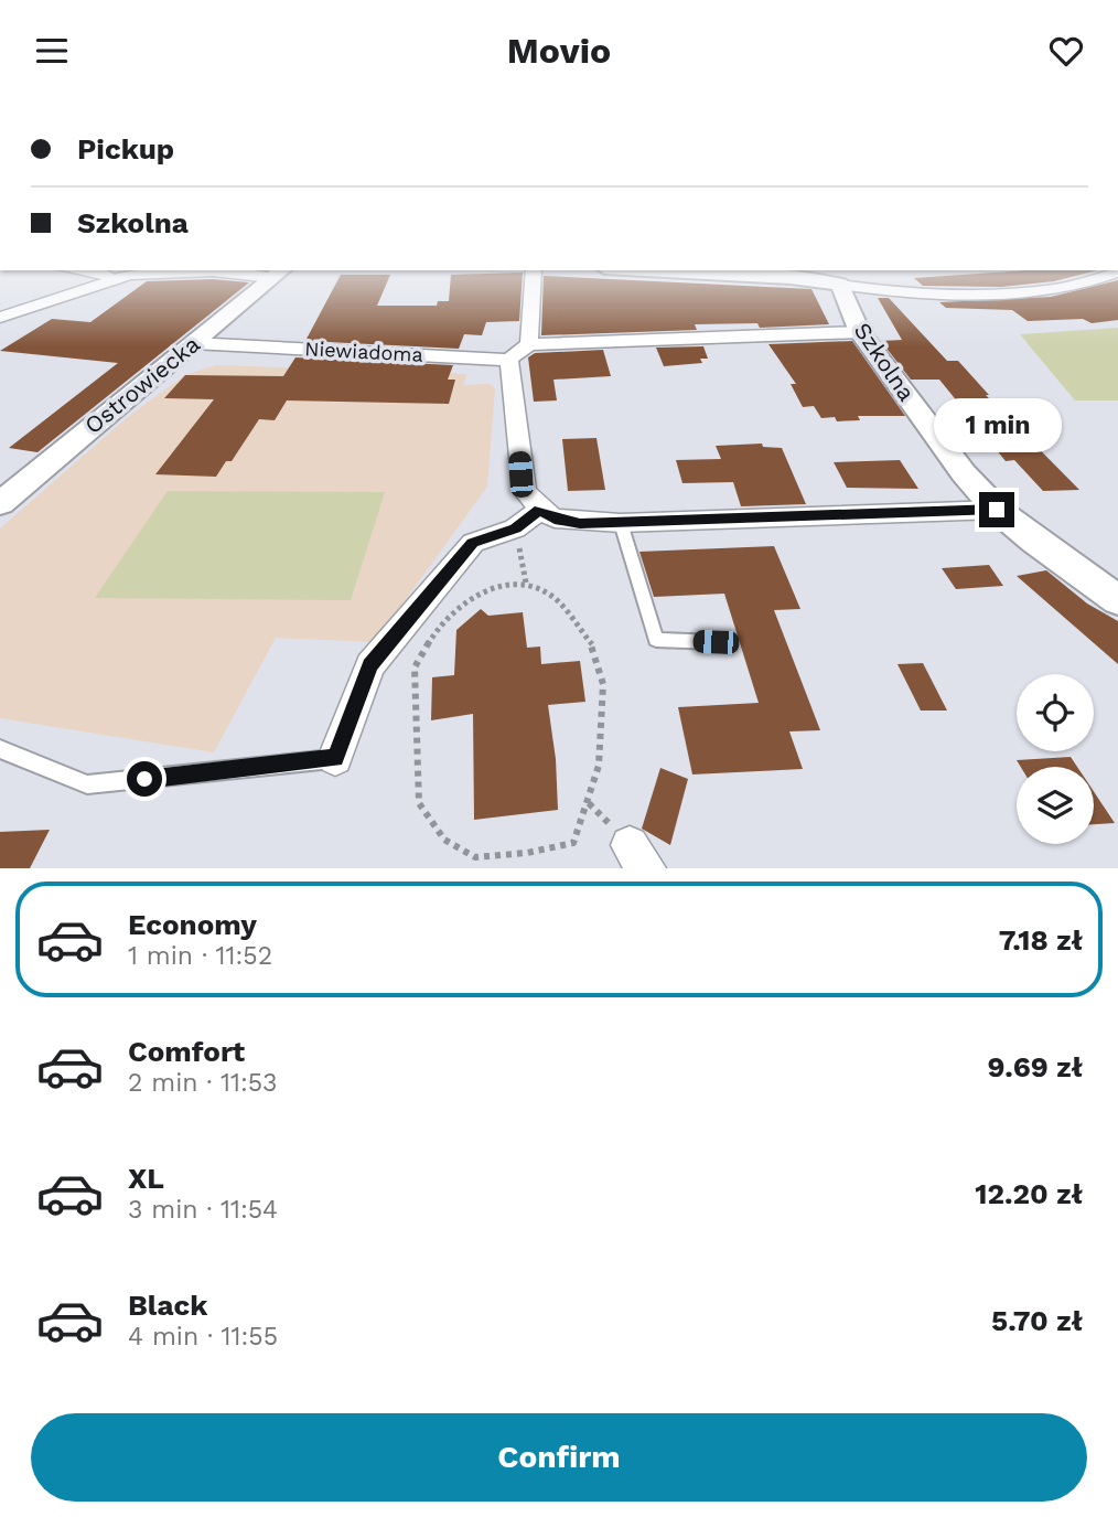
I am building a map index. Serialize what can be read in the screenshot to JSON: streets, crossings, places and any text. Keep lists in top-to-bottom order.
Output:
{
  "streets": {
    "street": ["Niewiadoma", "Szkolna", "Ostrowiecka"]
  },
  "crossings": [
    ["Niewiadoma", "Ostrowiecka"]
  ],
  "page": {
    "header": "Movio",
    "banner": ["Pickup", "Szkolna"],
    "bubble": "1 min",
    "list": [
      {
        "name": "Economy",
        "note": "1 min · 11:52",
        "value": "7.18 zł"
      },
      {
        "name": "Comfort",
        "note": "2 min · 11:53",
        "value": "9.69 zł"
      },
      {
        "name": "XL",
        "note": "3 min · 11:54",
        "value": "12.20 zł"
      },
      {
        "name": "Black",
        "note": "4 min · 11:55",
        "value": "5.70 zł"
      }
    ],
    "buttons": "Confirm"
  }
}
